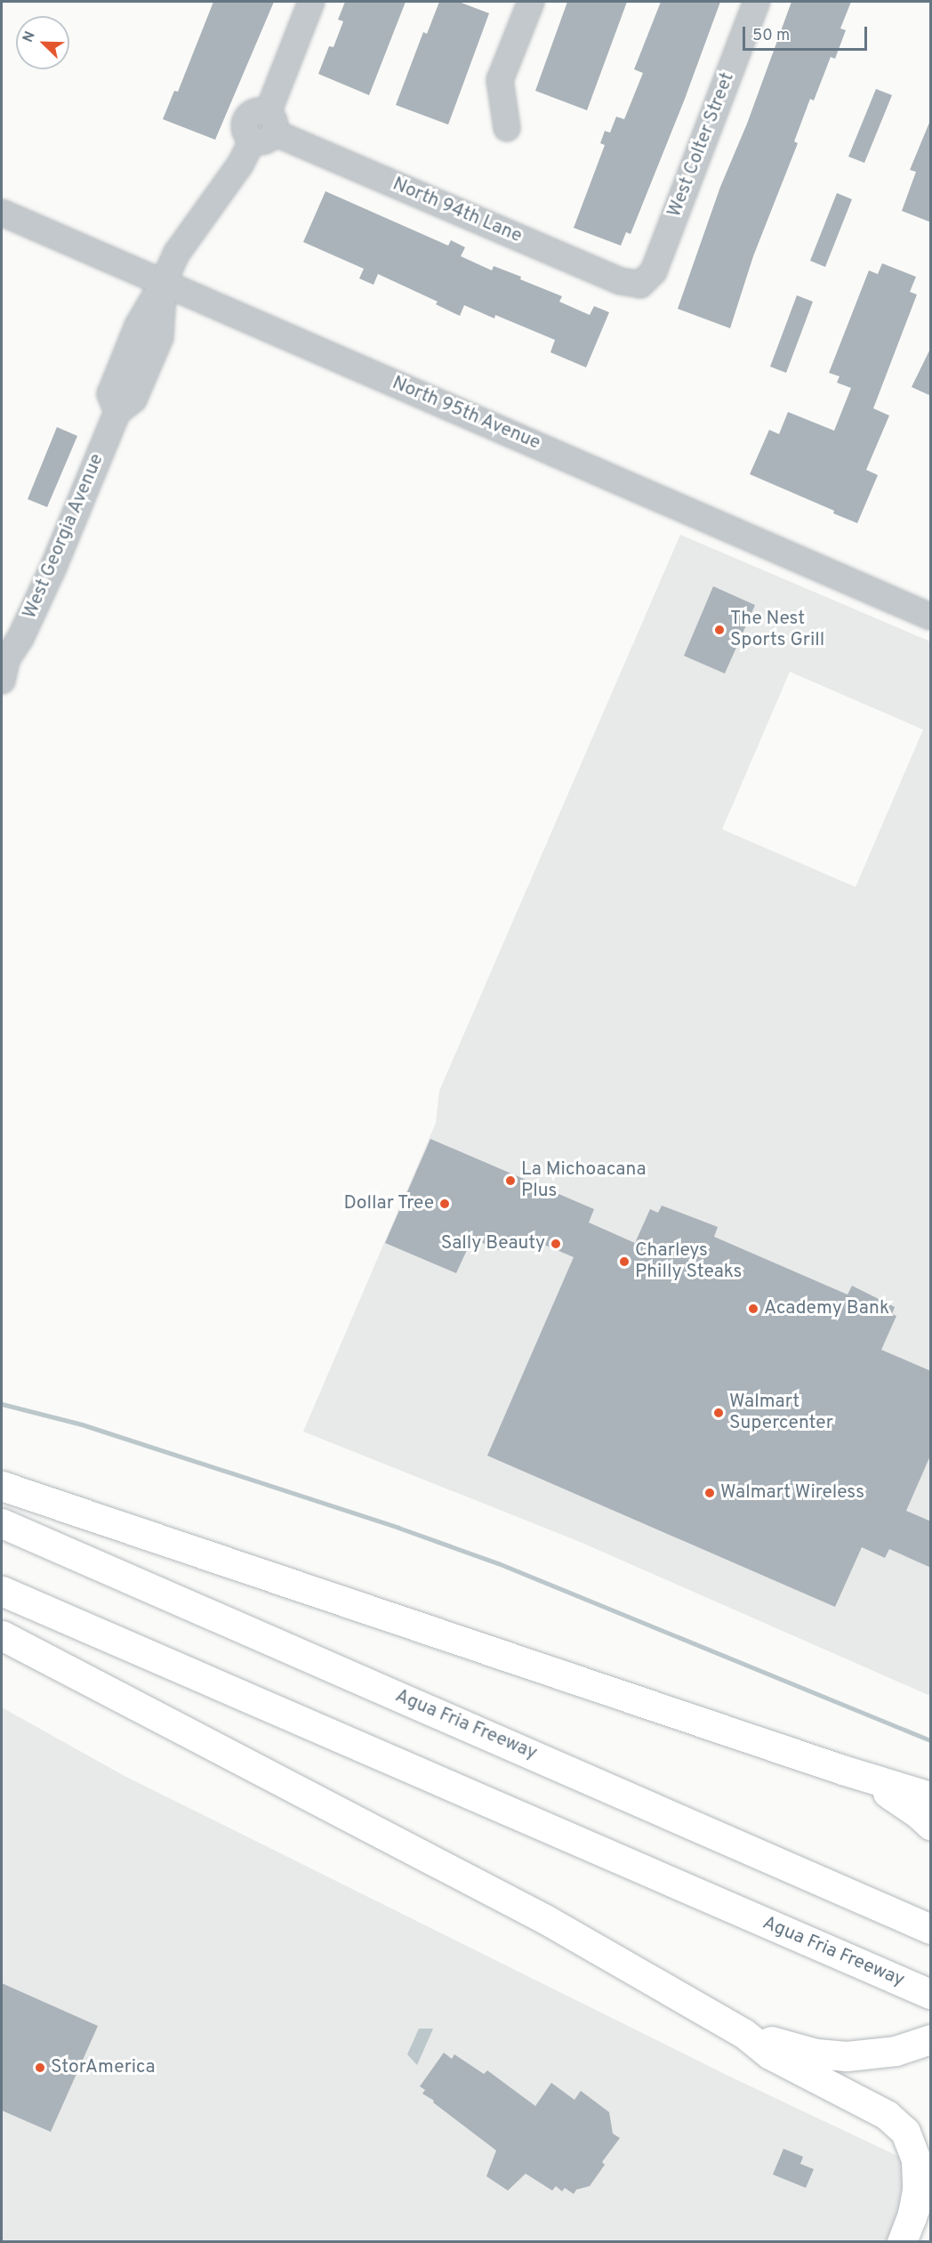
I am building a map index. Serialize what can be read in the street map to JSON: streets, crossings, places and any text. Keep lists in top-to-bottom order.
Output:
{
  "streets": {
    "main road": ["Agua Fria Freeway"],
    "street": [
      "West Colter Street",
      "North 94th Lane",
      "North 95th Avenue",
      "West Georgia Avenue"
    ]
  },
  "crossings": [
    ["West Colter Street", "North 94th Lane"],
    ["North 94th Lane", "West Georgia Avenue"],
    ["North 95th Avenue", "West Georgia Avenue"]
  ],
  "places": [
    "The Nest Sports Grill",
    "La Michoacana Plus",
    "Dollar Tree",
    "Sally Beauty",
    "Charleys Philly Steaks",
    "Academy Bank",
    "Walmart Supercenter",
    "Walmart Wireless",
    "StorAmerica"
  ],
  "scale_bar": "50 m",
  "north": "top left"
}
